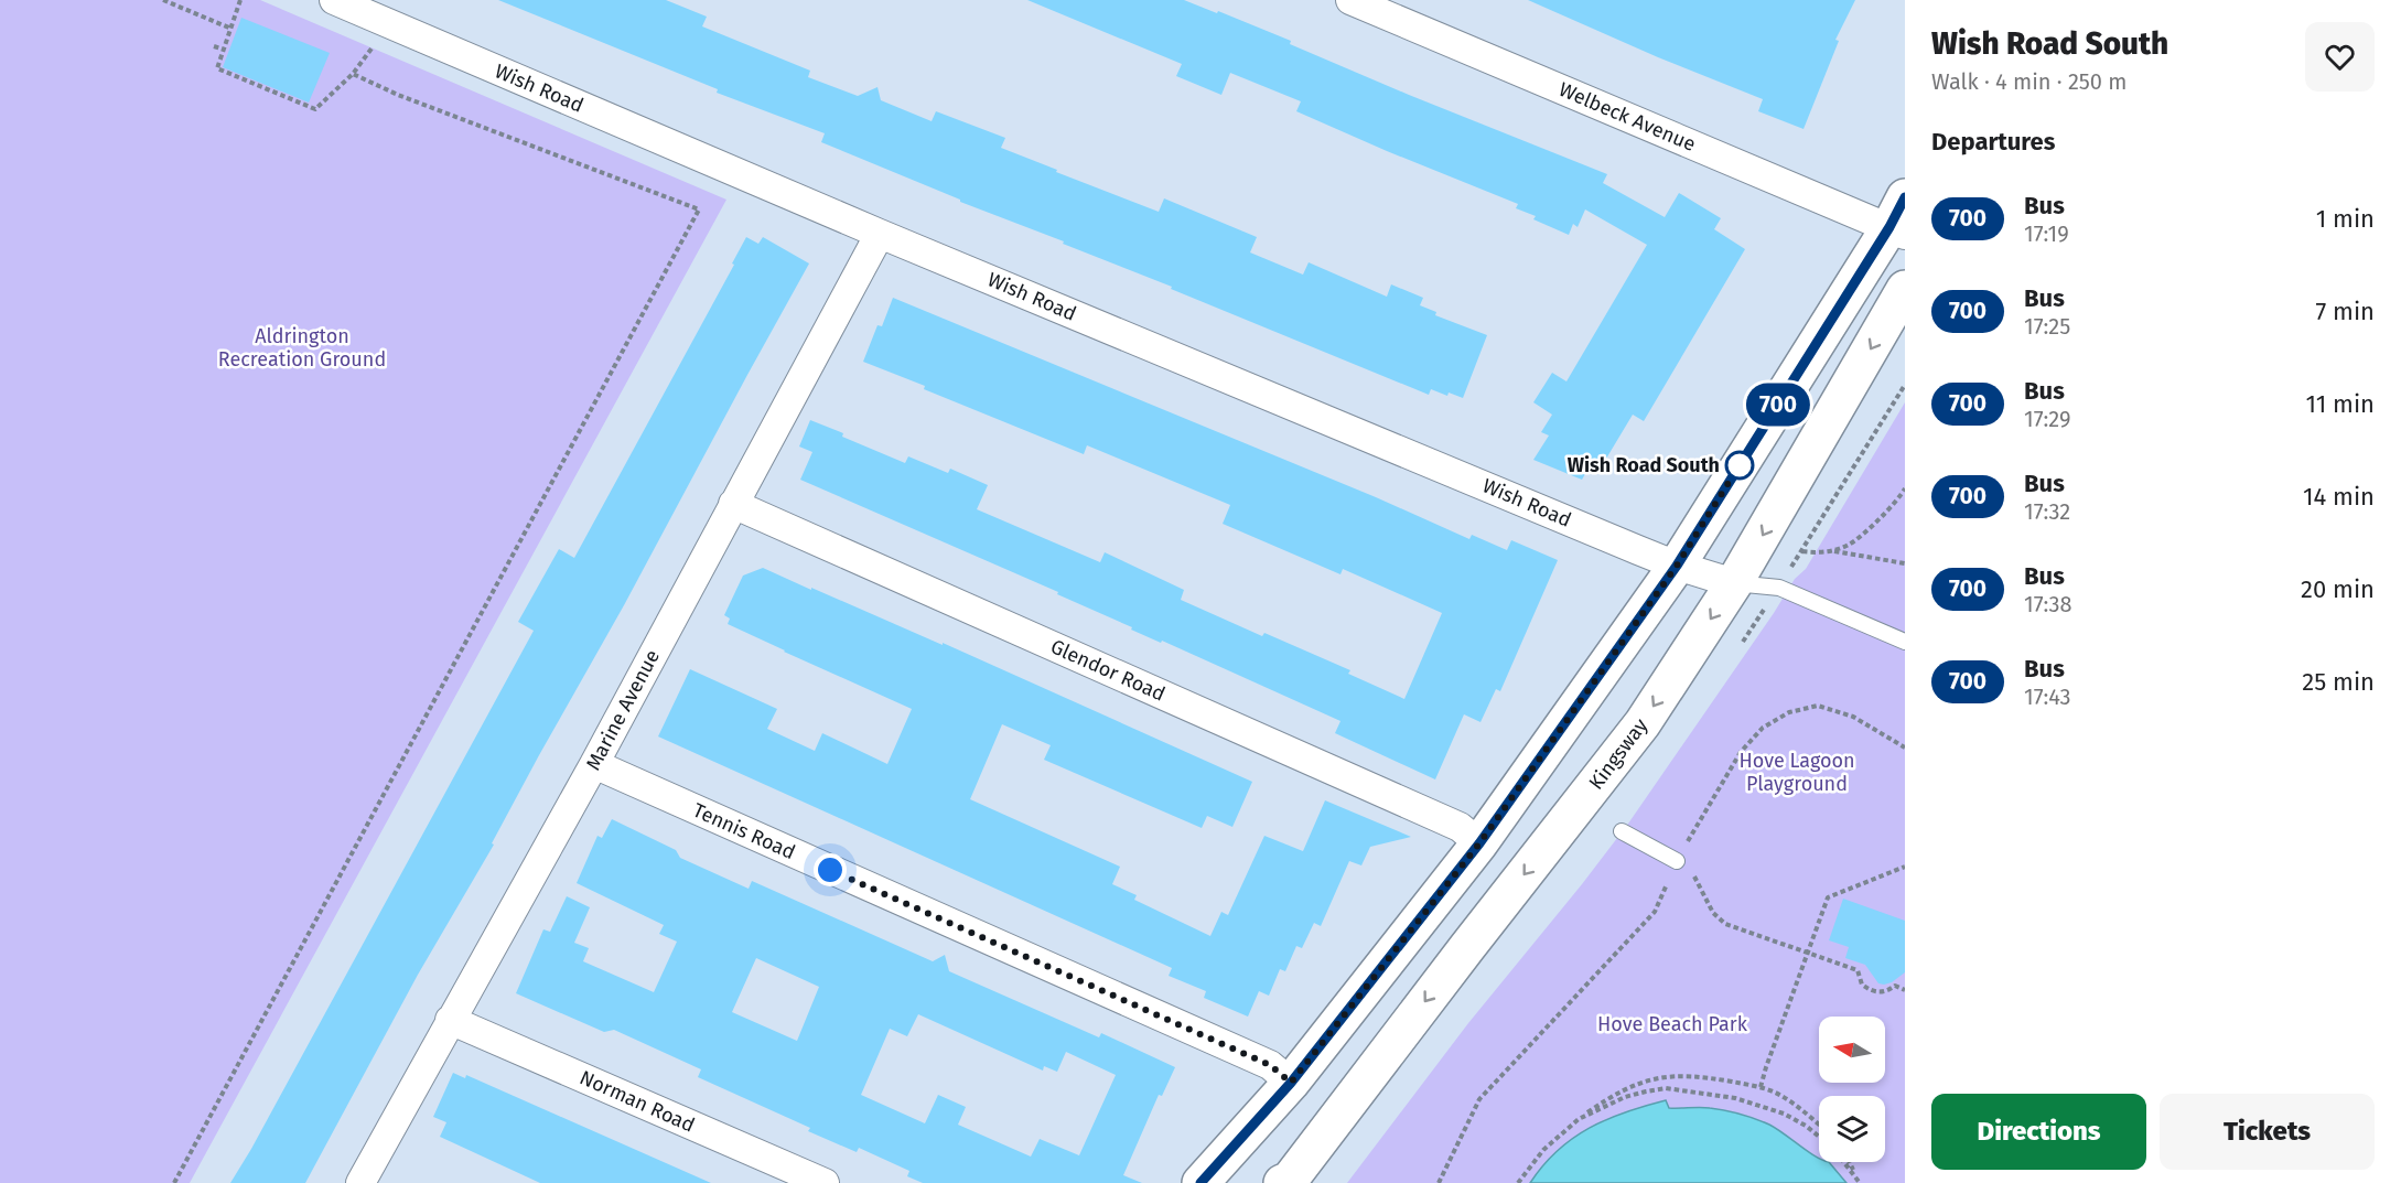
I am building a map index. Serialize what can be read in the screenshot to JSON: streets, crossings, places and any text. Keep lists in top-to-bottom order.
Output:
{
  "streets": {
    "main road": ["Kingsway"],
    "street": [
      "Wish Road",
      "Welbeck Avenue",
      "Glendor Road",
      "Marine Avenue",
      "Tennis Road",
      "Norman Road"
    ]
  },
  "crossings": [
    ["Wish Road", "Marine Avenue"],
    ["Wish Road", "Kingsway"],
    ["Glendor Road", "Marine Avenue"],
    ["Marine Avenue", "Tennis Road"],
    ["Marine Avenue", "Norman Road"]
  ],
  "parks": ["Aldrington Recreation Ground", "Hove Lagoon Playground", "Hove Beach Park"],
  "places": ["Wish Road South"],
  "lines": ["bus line 700"],
  "north": "left",
  "page": {
    "on_map": "700",
    "heading": [
      ["Wish Road South", "Walk · 4 min · 250 m"],
      "Departures"
    ],
    "list": [
      {
        "mark": "700",
        "name": "Bus",
        "note": "17:19",
        "value": "1 min"
      },
      {
        "mark": "700",
        "name": "Bus",
        "note": "17:25",
        "value": "7 min"
      },
      {
        "mark": "700",
        "name": "Bus",
        "note": "17:29",
        "value": "11 min"
      },
      {
        "mark": "700",
        "name": "Bus",
        "note": "17:32",
        "value": "14 min"
      },
      {
        "mark": "700",
        "name": "Bus",
        "note": "17:38",
        "value": "20 min"
      },
      {
        "mark": "700",
        "name": "Bus",
        "note": "17:43",
        "value": "25 min"
      }
    ],
    "buttons": ["Directions", "Tickets"]
  }
}
